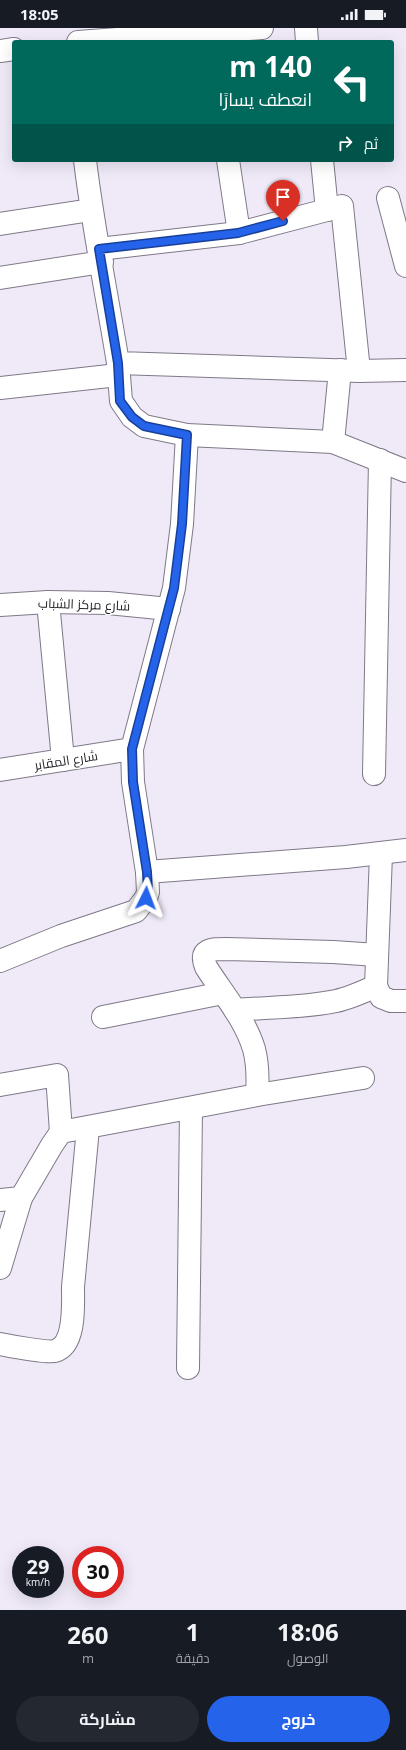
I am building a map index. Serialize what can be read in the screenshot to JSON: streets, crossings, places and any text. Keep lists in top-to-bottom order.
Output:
{
  "streets": {
    "street": ["شارع مركز الشباب", "شارع المقابر"]
  },
  "page": {
    "status": "18:05",
    "turn": ["140 m", "انعطف يسارًا"],
    "then": "ثم",
    "speed": "29 km/h",
    "limit": "30",
    "eta": [
      "18:06",
      "الوصول",
      "1",
      "دقيقة",
      "260",
      "m"
    ],
    "buttons": ["خروج", "مشاركة"]
  }
}
